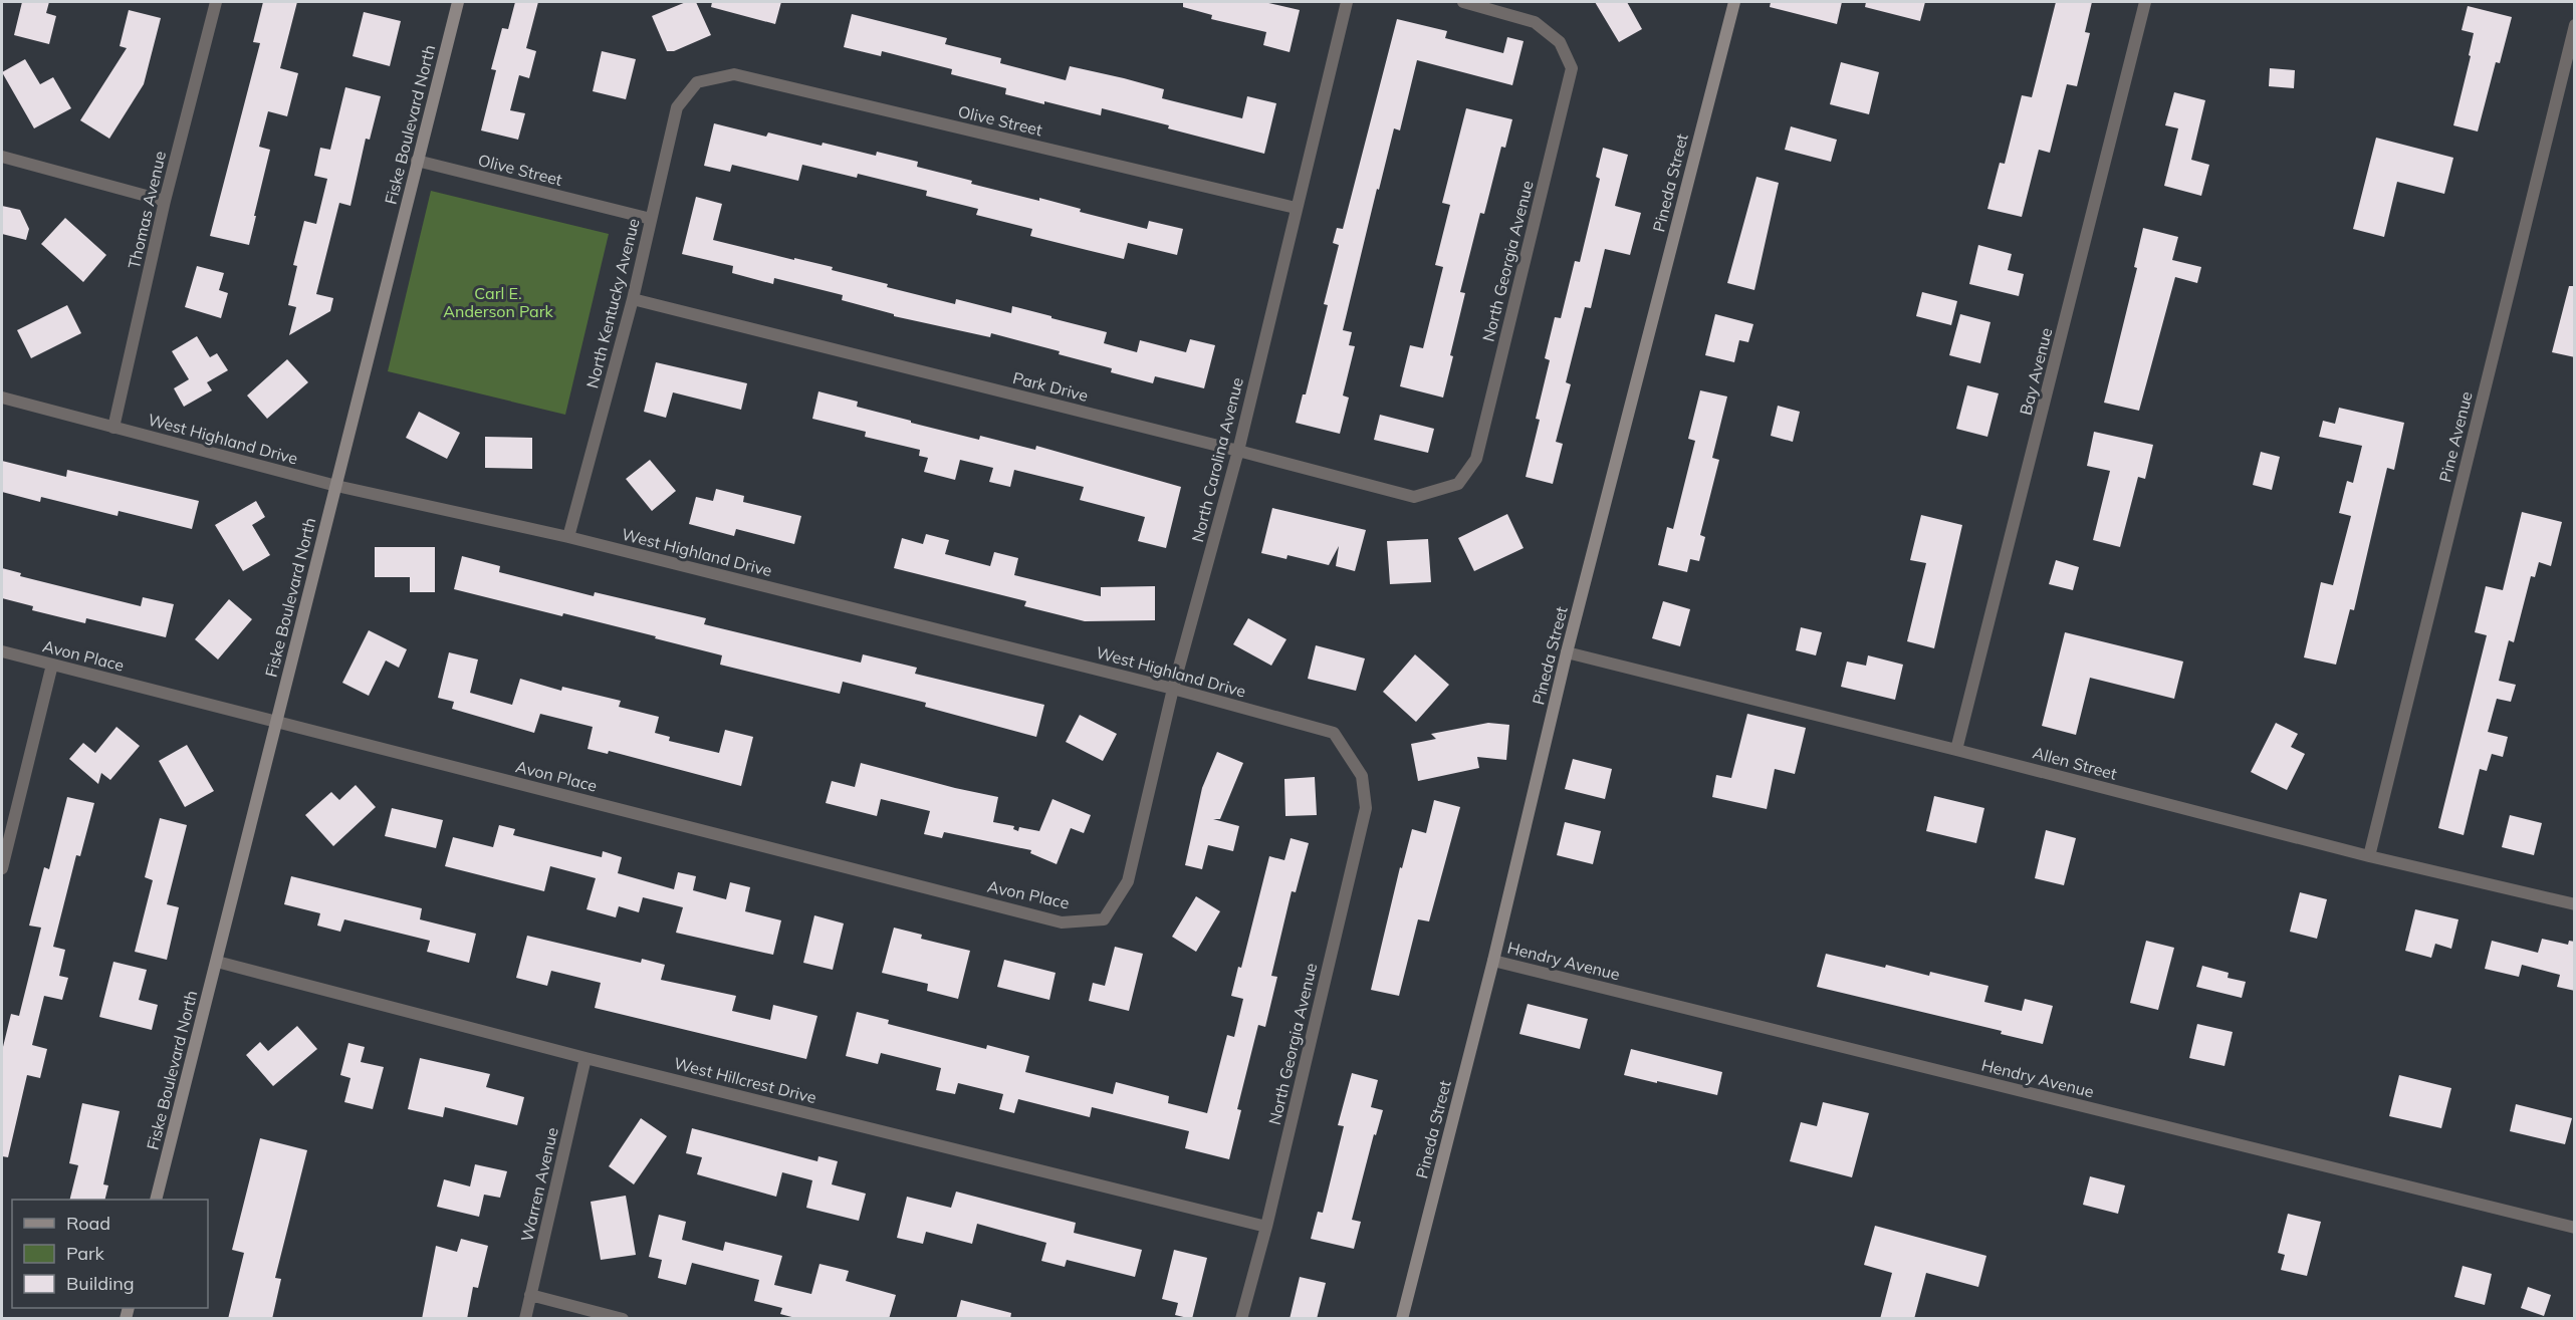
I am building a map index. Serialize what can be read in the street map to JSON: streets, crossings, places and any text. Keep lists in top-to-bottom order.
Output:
{
  "streets": {
    "street": [
      "Olive Street",
      "Fiske Boulevard North",
      "Pineda Street",
      "Thomas Avenue",
      "North Georgia Avenue",
      "North Kentucky Avenue",
      "Bay Avenue",
      "Park Drive",
      "Pine Avenue",
      "West Highland Drive",
      "North Carolina Avenue",
      "Avon Place",
      "Allen Street",
      "Hendry Avenue",
      "West Hillcrest Drive",
      "Warren Avenue"
    ]
  },
  "crossings": [
    ["Olive Street", "Fiske Boulevard North"],
    ["Olive Street", "North Kentucky Avenue"],
    ["Olive Street", "North Carolina Avenue"],
    ["Fiske Boulevard North", "West Highland Drive"],
    ["Fiske Boulevard North", "Avon Place"],
    ["Fiske Boulevard North", "West Hillcrest Drive"],
    ["Pineda Street", "Allen Street"],
    ["Pineda Street", "Hendry Avenue"],
    ["Thomas Avenue", "West Highland Drive"],
    ["North Georgia Avenue", "Park Drive"],
    ["North Georgia Avenue", "West Highland Drive"],
    ["North Georgia Avenue", "West Hillcrest Drive"],
    ["North Kentucky Avenue", "Park Drive"],
    ["North Kentucky Avenue", "West Highland Drive"],
    ["Bay Avenue", "Allen Street"],
    ["Park Drive", "North Carolina Avenue"],
    ["Pine Avenue", "Allen Street"],
    ["West Highland Drive", "North Carolina Avenue"],
    ["North Carolina Avenue", "Avon Place"],
    ["West Hillcrest Drive", "Warren Avenue"]
  ],
  "parks": ["Carl E. Anderson Park"],
  "legend": ["Road", "Park", "Building"]
}
